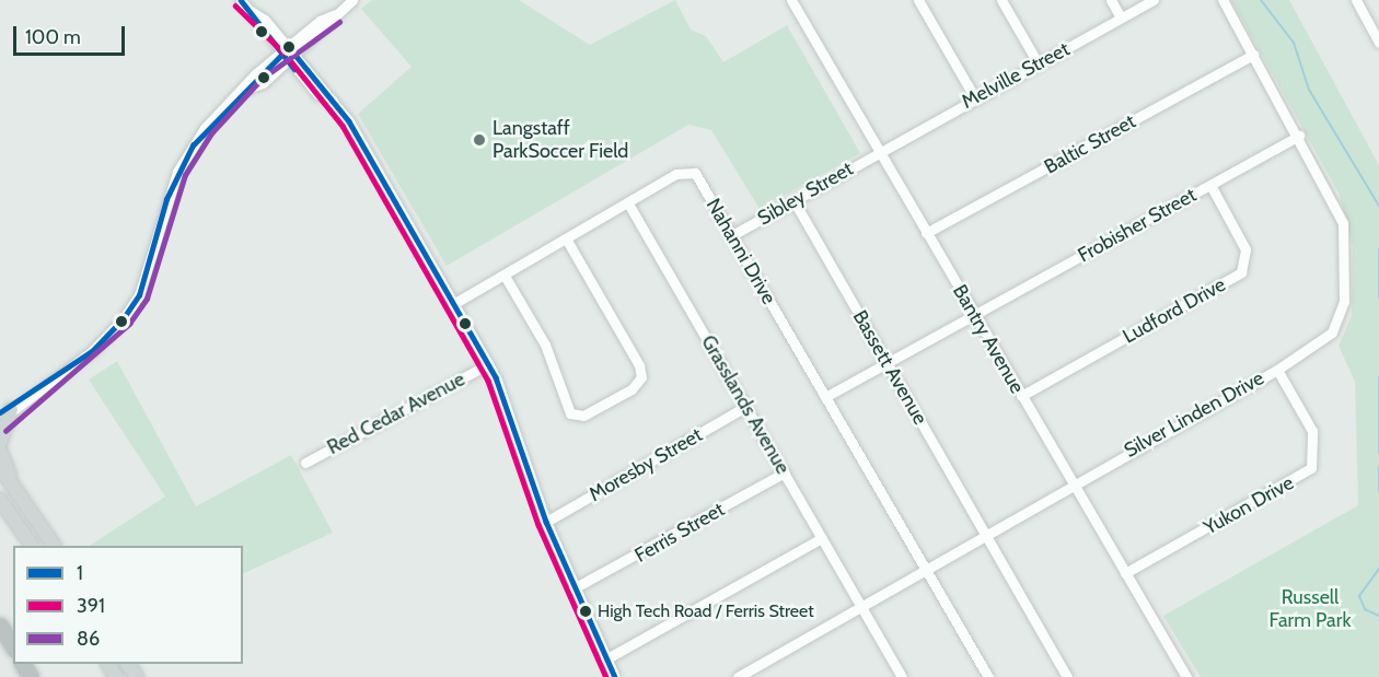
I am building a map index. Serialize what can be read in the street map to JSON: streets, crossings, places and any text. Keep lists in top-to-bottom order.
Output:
{
  "streets": {
    "street": [
      "Melville Street",
      "Baltic Street",
      "Sibley Street",
      "Frobisher Street",
      "Nahanni Drive",
      "Ludford Drive",
      "Bantry Avenue",
      "Bassett Avenue",
      "Grasslands Avenue",
      "Red Cedar Avenue",
      "Silver Linden Drive",
      "Moresby Street",
      "Yukon Drive",
      "Ferris Street"
    ]
  },
  "crossings": [
    ["Melville Street", "Sibley Street"],
    ["Melville Street", "Bantry Avenue"],
    ["Baltic Street", "Bantry Avenue"],
    ["Baltic Street", "Silver Linden Drive"],
    ["Sibley Street", "Nahanni Drive"],
    ["Sibley Street", "Bantry Avenue"],
    ["Sibley Street", "Bassett Avenue"],
    ["Frobisher Street", "Nahanni Drive"],
    ["Frobisher Street", "Ludford Drive"],
    ["Frobisher Street", "Bantry Avenue"],
    ["Frobisher Street", "Bassett Avenue"],
    ["Frobisher Street", "Silver Linden Drive"],
    ["Nahanni Drive", "Grasslands Avenue"],
    ["Nahanni Drive", "Silver Linden Drive"],
    ["Ludford Drive", "Bantry Avenue"],
    ["Bantry Avenue", "Silver Linden Drive"],
    ["Bantry Avenue", "Yukon Drive"],
    ["Bassett Avenue", "Silver Linden Drive"],
    ["Grasslands Avenue", "Silver Linden Drive"],
    ["Grasslands Avenue", "Moresby Street"],
    ["Grasslands Avenue", "Ferris Street"],
    ["Silver Linden Drive", "Yukon Drive"]
  ],
  "parks": ["Russell Farm Park"],
  "places": ["Langstaff ParkSoccer Field", "High Tech Road / Ferris Street"],
  "lines": ["transit line 1", "transit line 391", "transit line 86"],
  "legend": ["1", "391", "86"],
  "scale_bar": "100 m"
}
